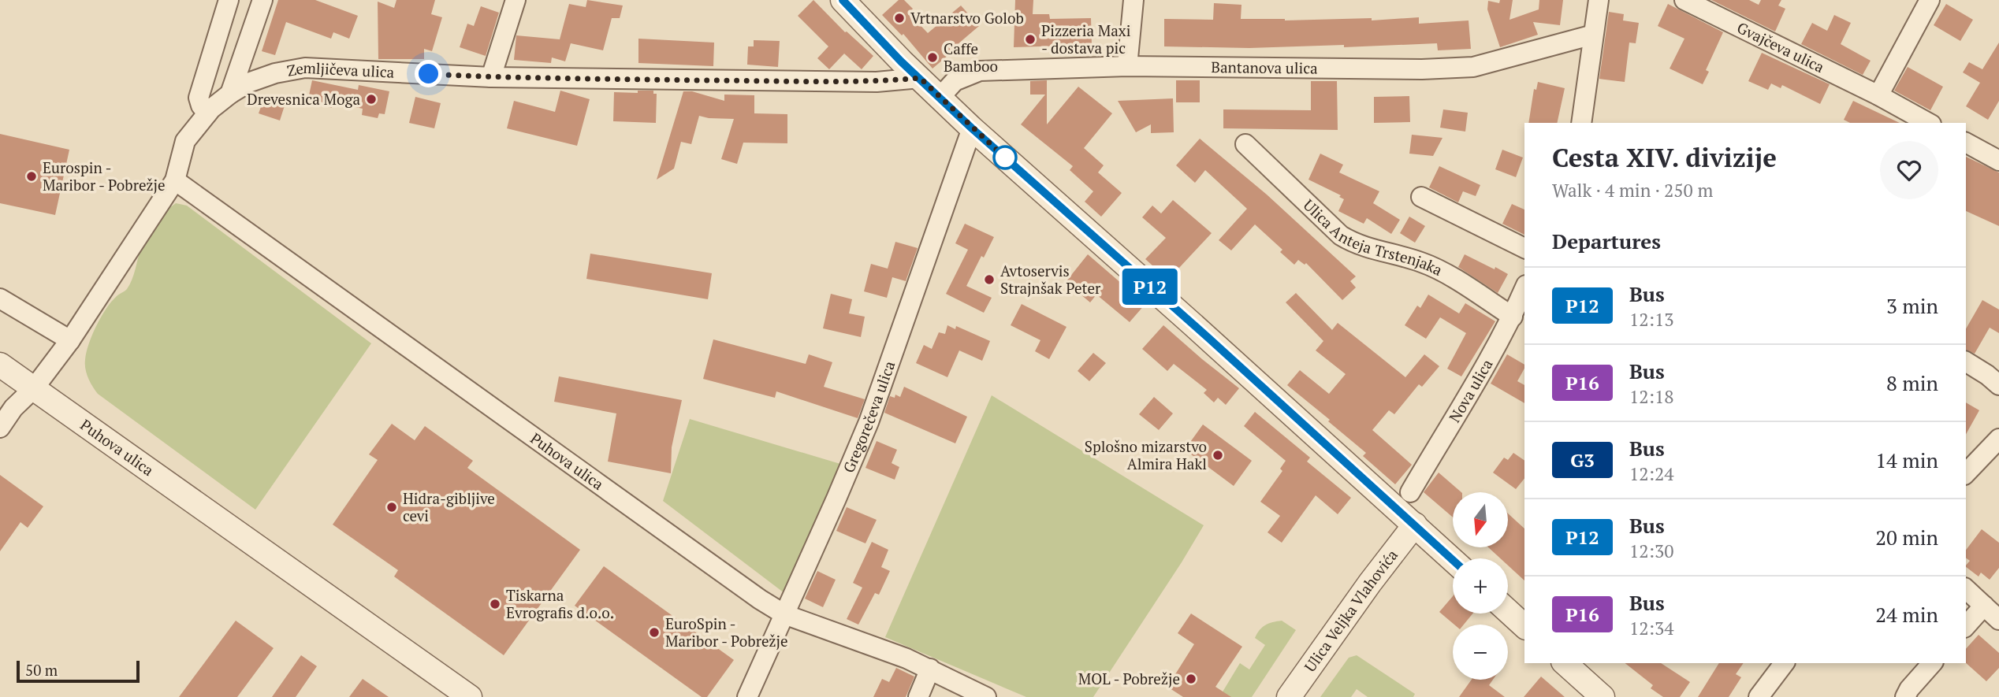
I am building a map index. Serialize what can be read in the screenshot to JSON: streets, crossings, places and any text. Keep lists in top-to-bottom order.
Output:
{
  "streets": {
    "street": [
      "Gvajčeva ulica",
      "Bantanova ulica",
      "Zemljičeva ulica",
      "Ulica Anteja Trstenjaka",
      "Nova ulica",
      "Gregorečeva ulica",
      "Puhova ulica",
      "Ulica Veljka Vlahovića"
    ]
  },
  "crossings": [
    ["Zemljičeva ulica", "Puhova ulica"],
    ["Ulica Anteja Trstenjaka", "Nova ulica"],
    ["Gregorečeva ulica", "Puhova ulica"]
  ],
  "places": [
    "Vrtnarstvo Golob",
    "Pizzeria Maxi - dostava pic",
    "Caffe Bamboo",
    "Drevesnica Moga",
    "Eurospin - Maribor - Pobrežje",
    "Avtoservis Strajnšak Peter",
    "Splošno mizarstvo Almira Hakl",
    "Hidra-gibljive cevi",
    "Tiskarna Evrografis d.o.o.",
    "EuroSpin - Maribor - Pobrežje",
    "MOL - Pobrežje"
  ],
  "lines": ["bus line P12"],
  "scale_bar": "50 m",
  "north": "bottom",
  "page": {
    "on_map": "P12",
    "heading": [
      ["Cesta XIV. divizije", "Walk · 4 min · 250 m"],
      "Departures"
    ],
    "list": [
      {
        "mark": "P12",
        "name": "Bus",
        "note": "12:13",
        "value": "3 min"
      },
      {
        "mark": "P16",
        "name": "Bus",
        "note": "12:18",
        "value": "8 min"
      },
      {
        "mark": "G3",
        "name": "Bus",
        "note": "12:24",
        "value": "14 min"
      },
      {
        "mark": "P12",
        "name": "Bus",
        "note": "12:30",
        "value": "20 min"
      },
      {
        "mark": "P16",
        "name": "Bus",
        "note": "12:34",
        "value": "24 min"
      }
    ],
    "map_buttons": ["+", "−"],
    "scale": "50 m"
  }
}
